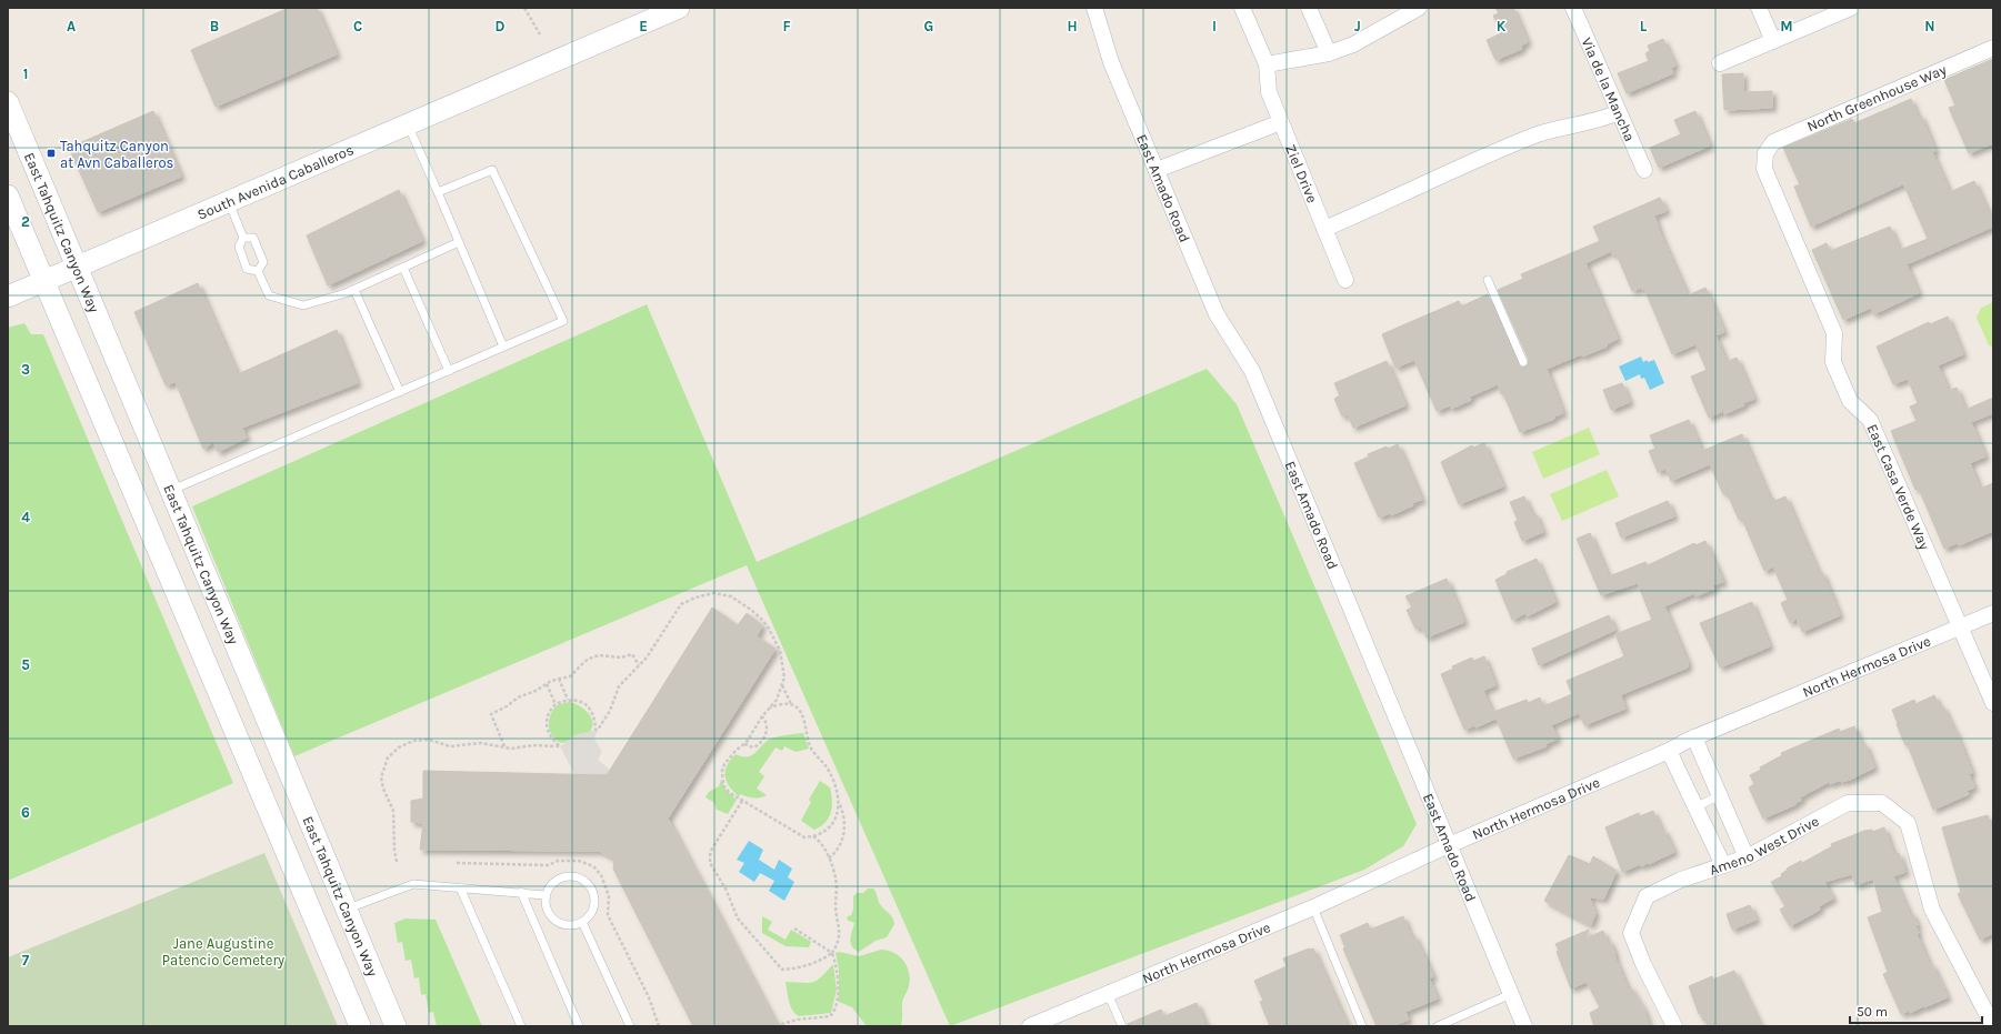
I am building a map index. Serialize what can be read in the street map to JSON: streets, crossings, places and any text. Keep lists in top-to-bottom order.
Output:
{
  "streets": {
    "main road": ["South Avenida Caballeros", "East Tahquitz Canyon Way"],
    "street": [
      "Via de la Mancha",
      "North Greenhouse Way",
      "Ziel Drive",
      "East Amado Road",
      "East Casa Verde Way",
      "North Hermosa Drive",
      "Ameno West Drive"
    ]
  },
  "crossings": [
    ["North Greenhouse Way", "East Casa Verde Way"],
    ["South Avenida Caballeros", "East Tahquitz Canyon Way"],
    ["East Amado Road", "North Hermosa Drive"],
    ["East Casa Verde Way", "North Hermosa Drive"]
  ],
  "parks": ["Jane Augustine Patencio Cemetery"],
  "places": {
    "transit": ["Tahquitz Canyon at Avn Caballeros"]
  },
  "scale_bar": "50 m",
  "grid": {
    "columns": [
      "A",
      "B",
      "C",
      "D",
      "E",
      "F",
      "G",
      "H",
      "I",
      "J",
      "K",
      "L",
      "M",
      "N"
    ],
    "rows": [
      "1",
      "2",
      "3",
      "4",
      "5",
      "6",
      "7"
    ]
  }
}
